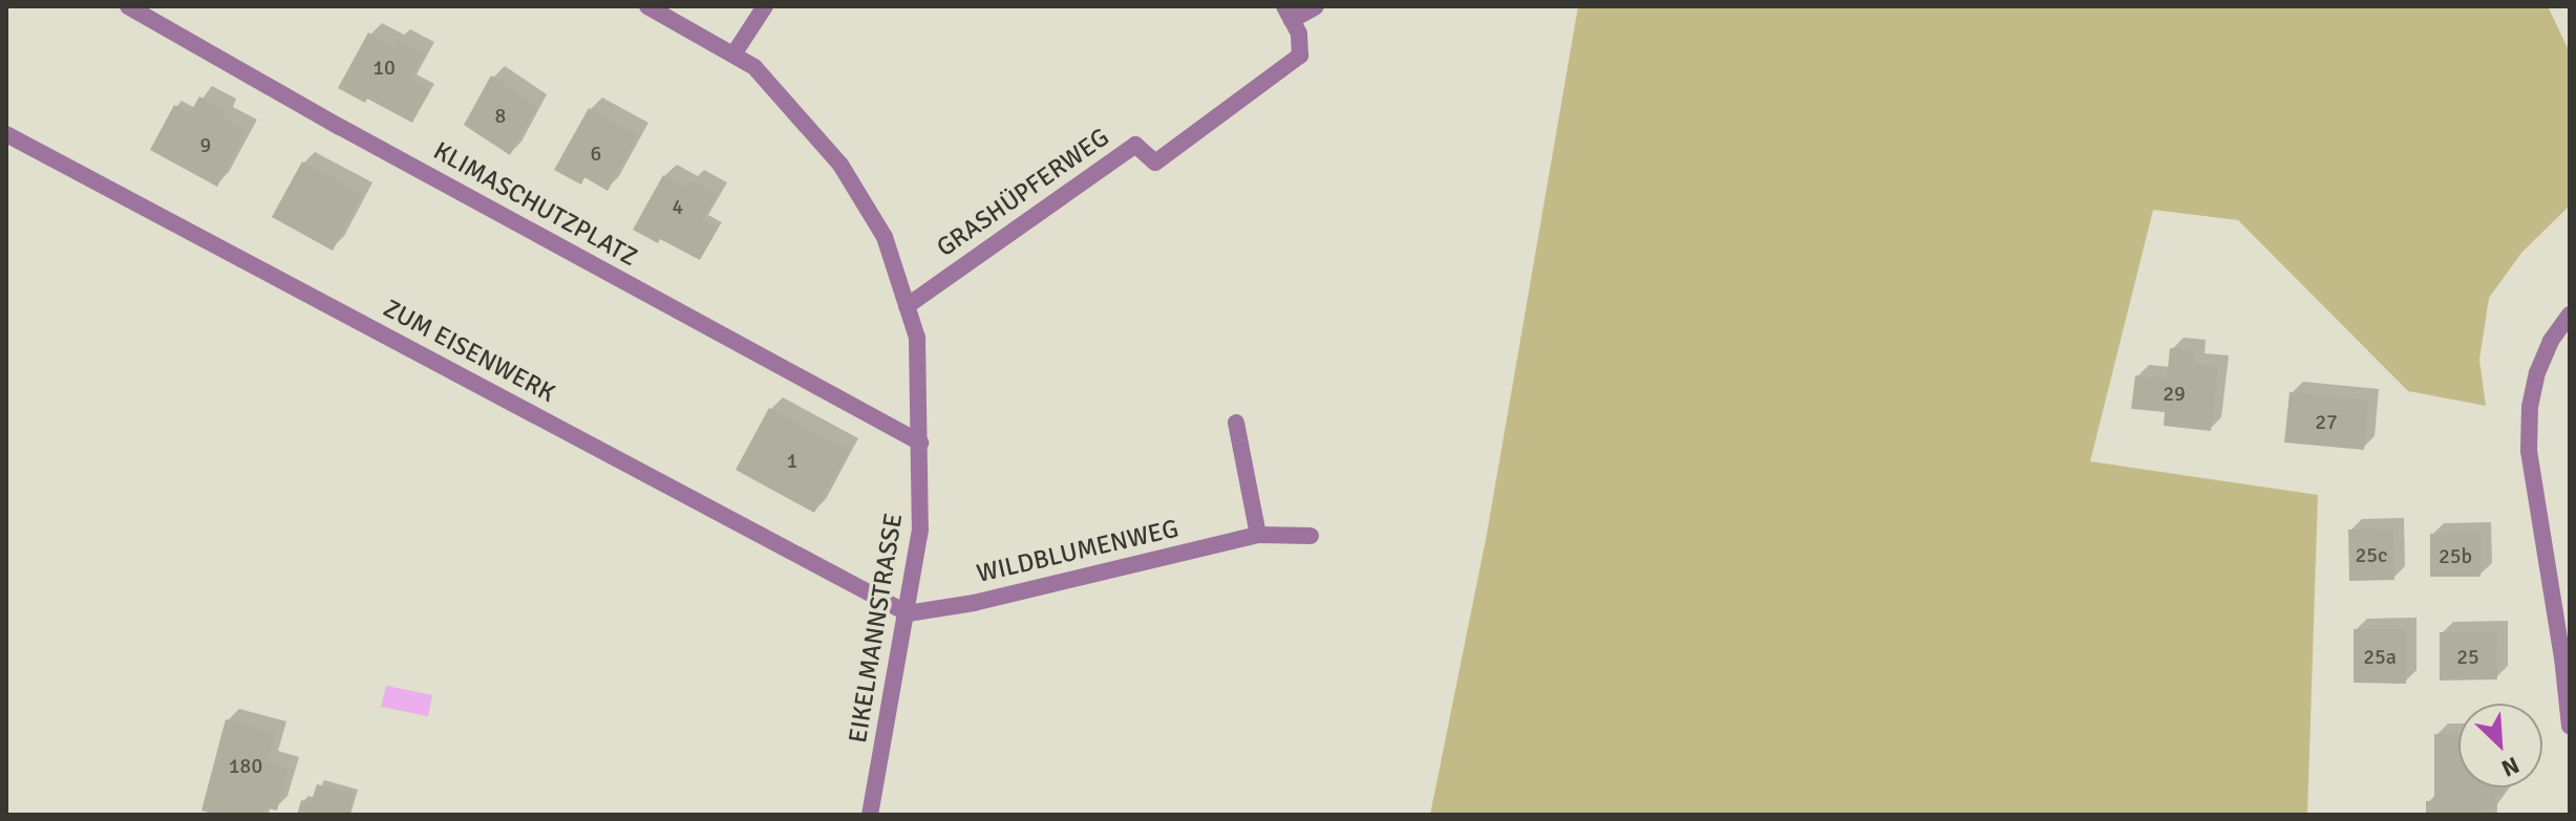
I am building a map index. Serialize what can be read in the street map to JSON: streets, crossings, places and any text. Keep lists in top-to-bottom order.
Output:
{
  "streets": {
    "street": [
      "GRASHÜPFERWEG",
      "KLIMASCHUTZPLATZ",
      "ZUM EISENWERK",
      "WILDBLUMENWEG",
      "EIKELMANNSTRASSE"
    ]
  },
  "crossings": [
    ["GRASHÜPFERWEG", "EIKELMANNSTRASSE"],
    ["KLIMASCHUTZPLATZ", "EIKELMANNSTRASSE"],
    ["ZUM EISENWERK", "WILDBLUMENWEG"],
    ["ZUM EISENWERK", "EIKELMANNSTRASSE"],
    ["WILDBLUMENWEG", "EIKELMANNSTRASSE"]
  ],
  "house_numbers": [
    "10",
    "8",
    "9",
    "6",
    "4",
    "29",
    "27",
    "1",
    "25c",
    "25b",
    "25a",
    "25",
    "180"
  ],
  "north": "bottom right"
}
